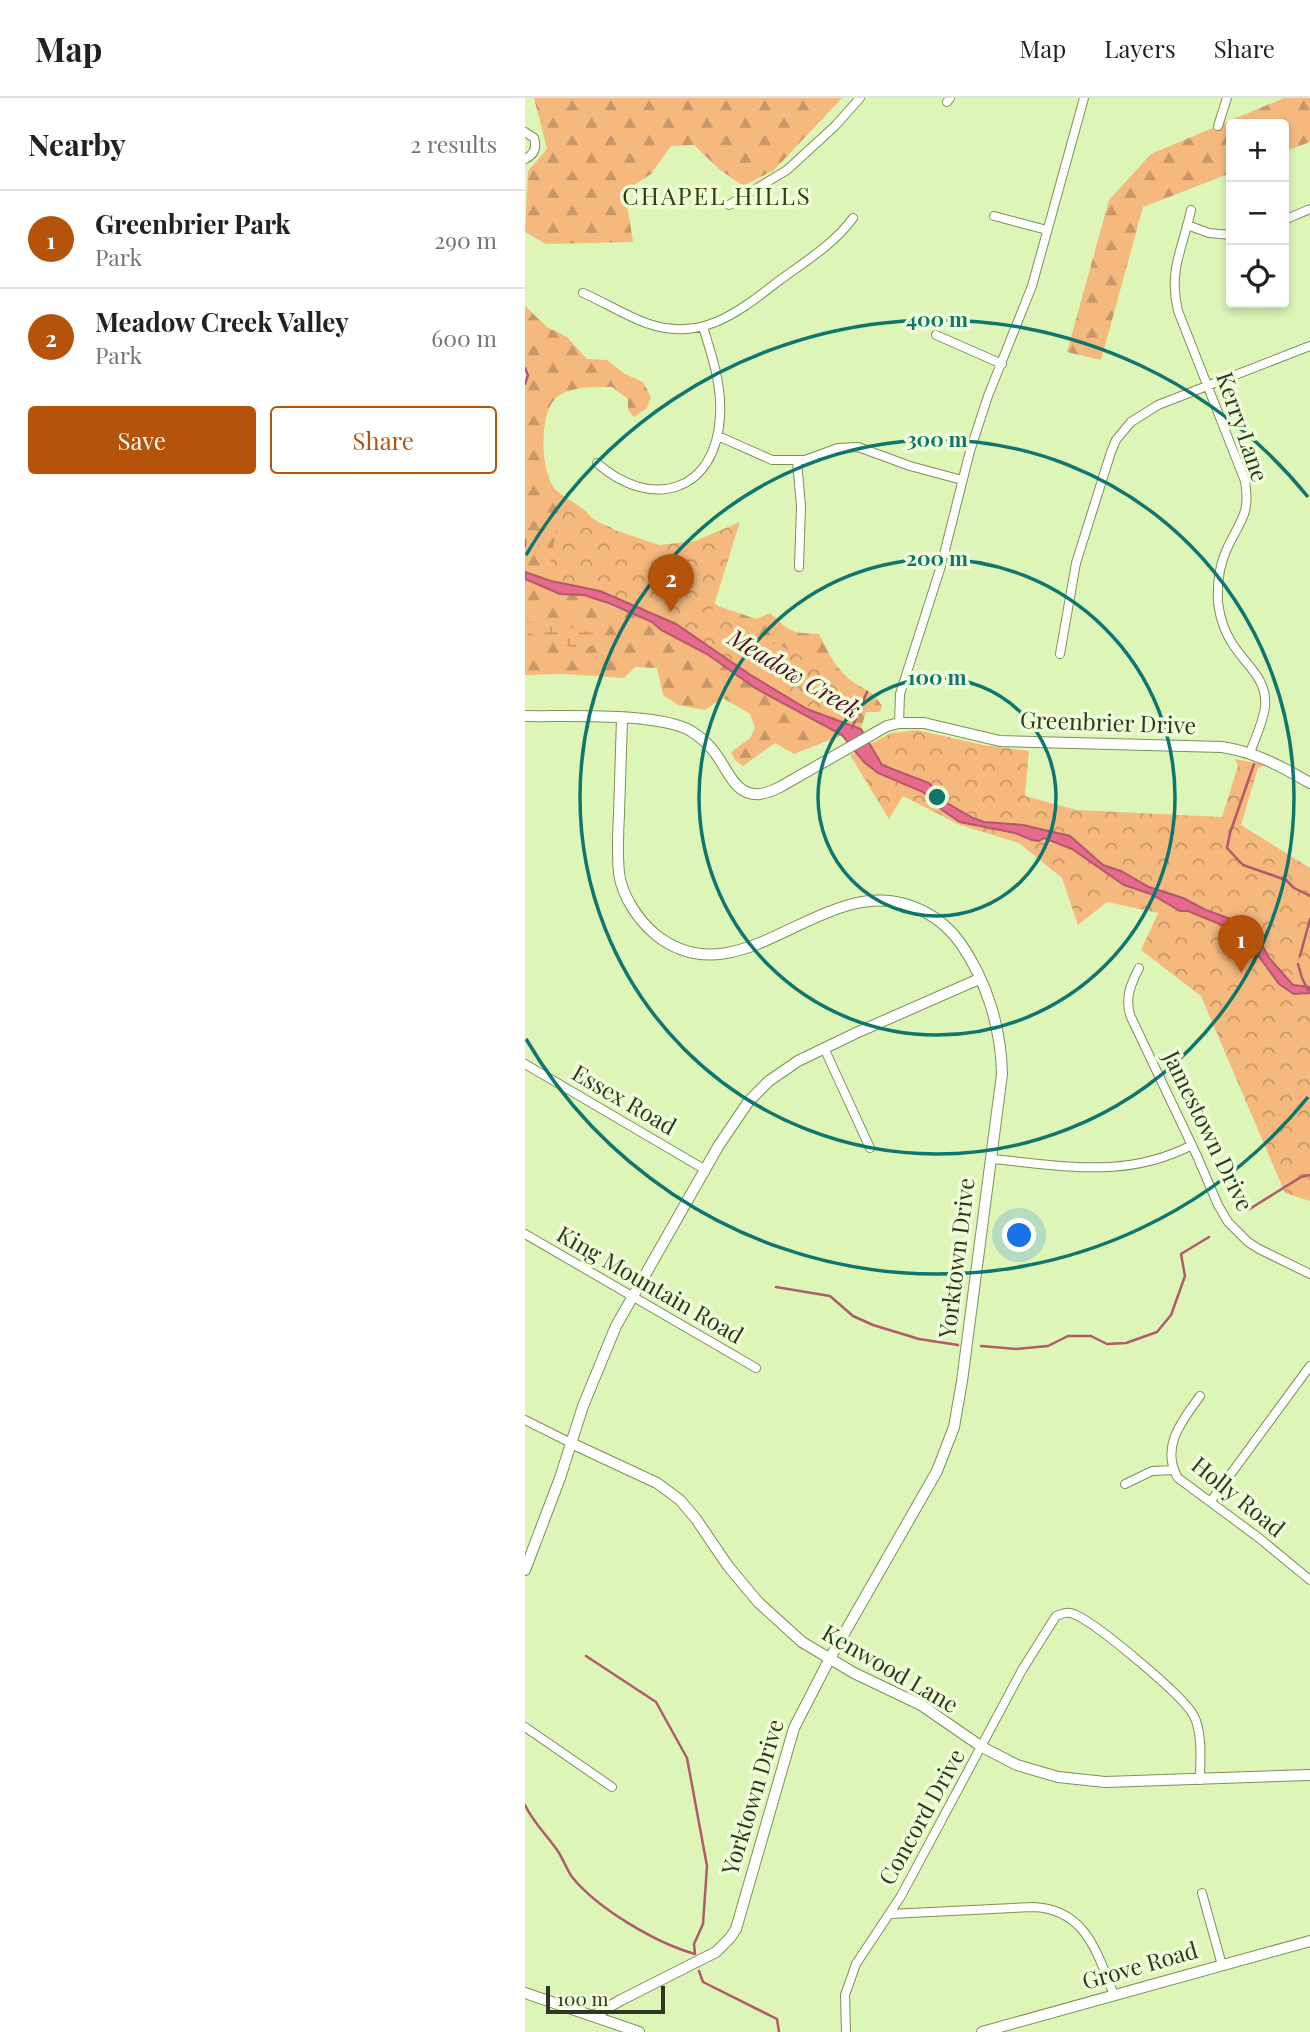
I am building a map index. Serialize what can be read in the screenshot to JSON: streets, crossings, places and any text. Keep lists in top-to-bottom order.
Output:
{
  "streets": {
    "street": [
      "Kerry Lane",
      "Greenbrier Drive",
      "Essex Road",
      "Jamestown Drive",
      "Yorktown Drive",
      "King Mountain Road",
      "Holly Road",
      "Kenwood Lane",
      "Concord Drive",
      "Grove Road"
    ]
  },
  "crossings": [
    ["Kerry Lane", "Greenbrier Drive"],
    ["Yorktown Drive", "Kenwood Lane"],
    ["Kenwood Lane", "Concord Drive"]
  ],
  "districts": ["CHAPEL HILLS"],
  "water": ["Meadow Creek"],
  "scale_bar": "100 m",
  "page": {
    "header": "Map",
    "nav": ["Map", "Layers", "Share"],
    "heading": ["Nearby", "2 results"],
    "map_buttons": ["+", "−"],
    "list": [
      {
        "mark": "1",
        "name": "Greenbrier Park",
        "note": "Park",
        "value": "290 m"
      },
      {
        "mark": "2",
        "name": "Meadow Creek Valley",
        "note": "Park",
        "value": "600 m"
      }
    ],
    "buttons": ["Save", "Share"],
    "pins": ["2", "1"],
    "scale": "100 m"
  },
  "rings": [
    "400 m",
    "300 m",
    "200 m",
    "100 m"
  ]
}
